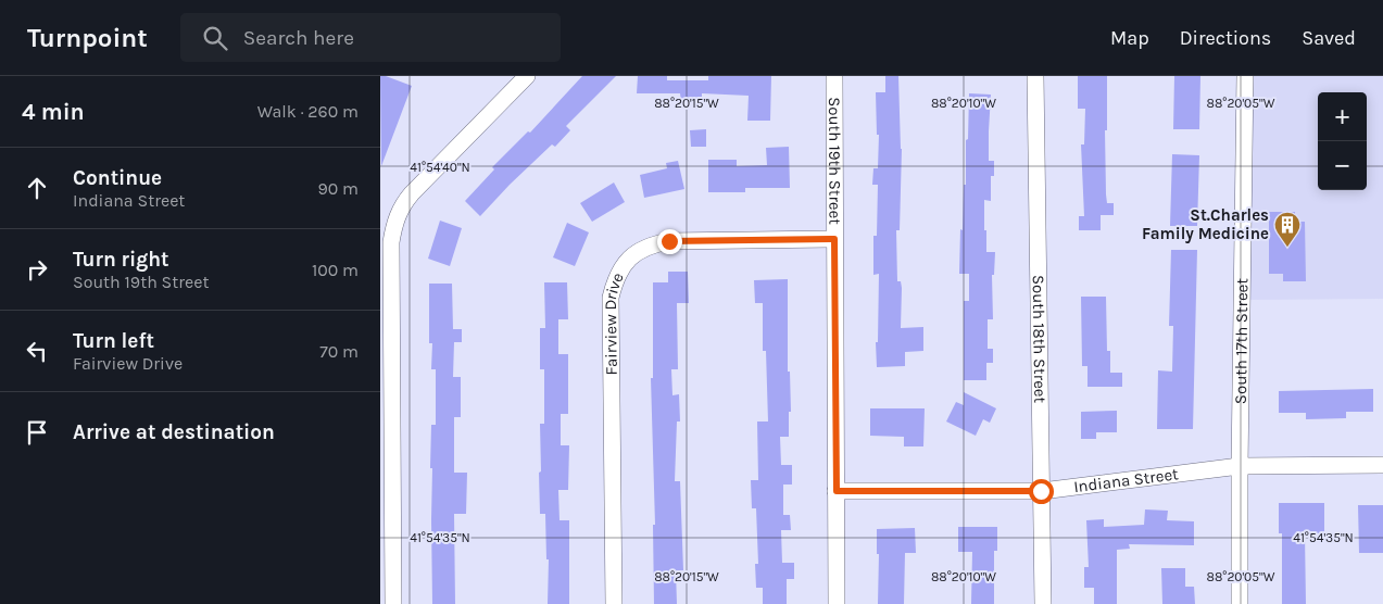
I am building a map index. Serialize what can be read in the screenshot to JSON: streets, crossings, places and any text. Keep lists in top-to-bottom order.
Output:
{
  "streets": {
    "street": [
      "South 19th Street",
      "Fairview Drive",
      "South 18th Street",
      "South 17th Street",
      "Indiana Street"
    ]
  },
  "crossings": [
    ["South 19th Street", "Fairview Drive"],
    ["South 19th Street", "Indiana Street"],
    ["South 18th Street", "Indiana Street"],
    ["South 17th Street", "Indiana Street"]
  ],
  "places": {
    "building": ["St.Charles Family Medicine"]
  },
  "page": {
    "header": "Turnpoint",
    "search": "Search here",
    "nav": ["Map", "Directions", "Saved"],
    "heading": ["4 min", "Walk · 260 m"],
    "map_buttons": ["+", "−"],
    "list": [
      ["Continue", "Indiana Street", "90 m"],
      ["Turn right", "South 19th Street", "100 m"],
      ["Turn left", "Fairview Drive", "70 m"],
      "Arrive at destination"
    ]
  },
  "coordinates": [
    "88°20'15\"W",
    "88°20'10\"W",
    "88°20'05\"W",
    "41°54'40\"N",
    "41°54'35\"N"
  ]
}
